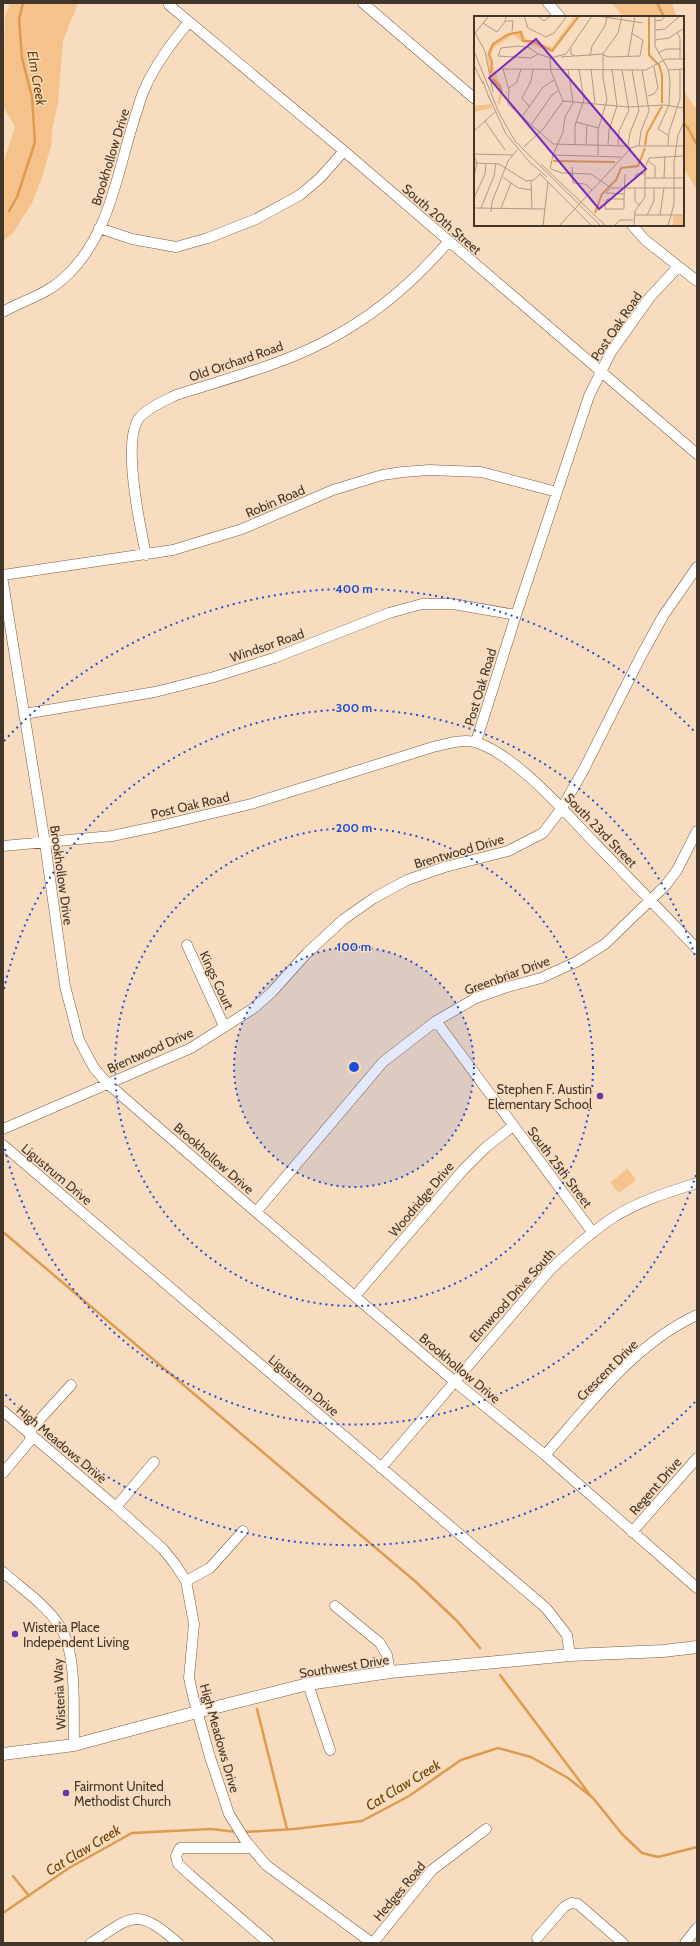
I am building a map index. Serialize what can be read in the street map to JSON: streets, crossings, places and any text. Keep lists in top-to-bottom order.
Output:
{
  "streets": {
    "main road": ["Southwest Drive"],
    "street": [
      "Brookhollow Drive",
      "South 20th Street",
      "Post Oak Road",
      "Old Orchard Road",
      "Robin Road",
      "Windsor Road",
      "South 23rd Street",
      "Brentwood Drive",
      "Greenbriar Drive",
      "Kings Court",
      "South 25th Street",
      "Ligustrum Drive",
      "Woodridge Drive",
      "Elmwood Drive South",
      "Crescent Drive",
      "High Meadows Drive",
      "Regent Drive",
      "Wisteria Way",
      "Hedges Road"
    ]
  },
  "crossings": [
    ["Brookhollow Drive", "South 20th Street"],
    ["Brookhollow Drive", "Post Oak Road"],
    ["Brookhollow Drive", "Windsor Road"],
    ["Brookhollow Drive", "Brentwood Drive"],
    ["Brookhollow Drive", "Greenbriar Drive"],
    ["Brookhollow Drive", "Woodridge Drive"],
    ["Brookhollow Drive", "Elmwood Drive South"],
    ["Brookhollow Drive", "Crescent Drive"],
    ["Brookhollow Drive", "Regent Drive"],
    ["South 20th Street", "Post Oak Road"],
    ["South 20th Street", "Old Orchard Road"],
    ["Post Oak Road", "Robin Road"],
    ["Post Oak Road", "Windsor Road"],
    ["Post Oak Road", "South 23rd Street"],
    ["Old Orchard Road", "Robin Road"],
    ["South 23rd Street", "Brentwood Drive"],
    ["South 23rd Street", "Greenbriar Drive"],
    ["Brentwood Drive", "Kings Court"],
    ["Greenbriar Drive", "South 25th Street"],
    ["South 25th Street", "Woodridge Drive"],
    ["South 25th Street", "Elmwood Drive South"],
    ["Ligustrum Drive", "Elmwood Drive South"],
    ["Ligustrum Drive", "Southwest Drive"],
    ["High Meadows Drive", "Southwest Drive"],
    ["High Meadows Drive", "Hedges Road"],
    ["Southwest Drive", "Wisteria Way"]
  ],
  "water": ["Elm Creek", "Cat Claw Creek"],
  "places": ["Stephen F. Austin Elementary School", "Wisteria Place Independent Living", "Fairmont United Methodist Church"],
  "rings": [
    "400 m",
    "300 m",
    "200 m",
    "100 m"
  ]
}
